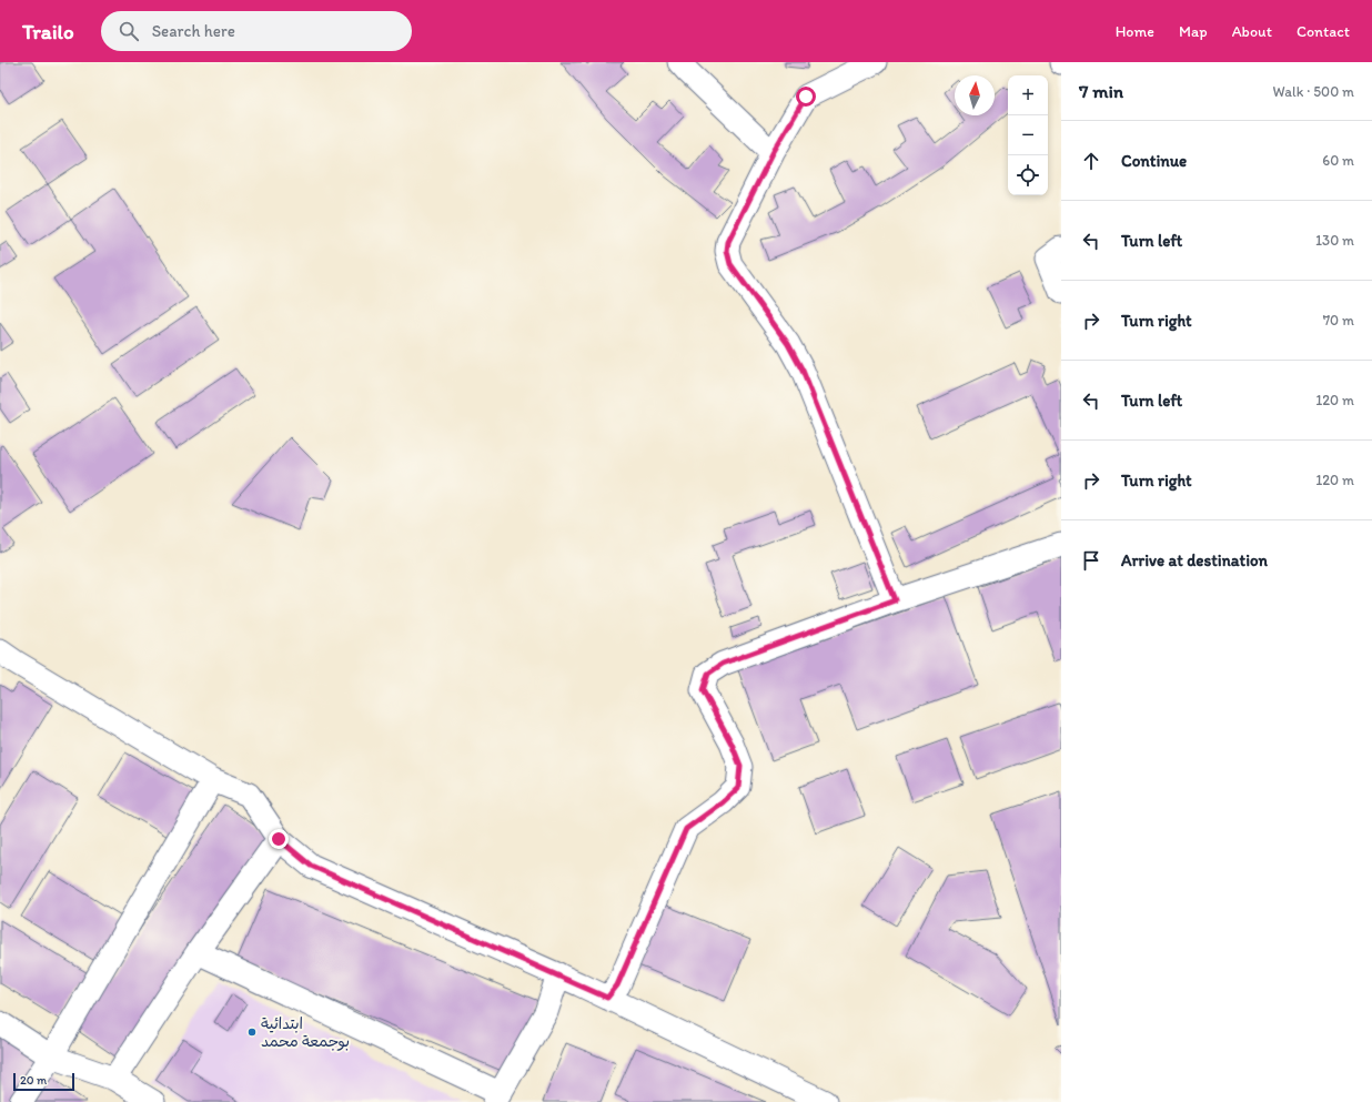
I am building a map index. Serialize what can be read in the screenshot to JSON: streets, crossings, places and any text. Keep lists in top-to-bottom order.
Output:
{
  "places": ["ابتدائية بوجمعة محمد"],
  "scale_bar": "20 m",
  "north": "top",
  "page": {
    "header": "Trailo",
    "search": "Search here",
    "nav": [
      "Home",
      "Map",
      "About",
      "Contact"
    ],
    "heading": ["7 min", "Walk · 500 m"],
    "map_buttons": ["+", "−"],
    "list": [
      ["Continue", "60 m"],
      ["Turn left", "130 m"],
      ["Turn right", "70 m"],
      ["Turn left", "120 m"],
      ["Turn right", "120 m"],
      "Arrive at destination"
    ],
    "scale": "20 m"
  }
}
